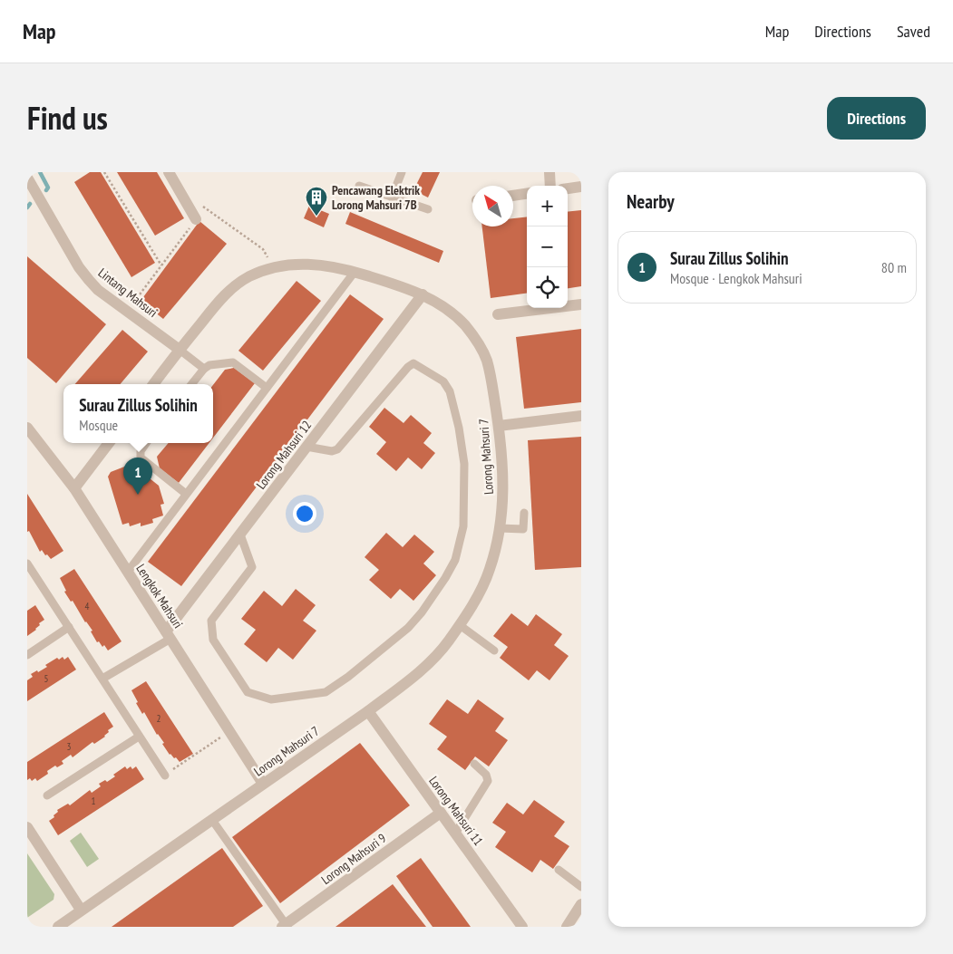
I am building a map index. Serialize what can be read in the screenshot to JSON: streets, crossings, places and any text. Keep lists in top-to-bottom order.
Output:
{
  "streets": {
    "street": [
      "Lintang Mahsuri",
      "Lorong Mahsuri 12",
      "Lorong Mahsuri 7",
      "Lengkok Mahsuri",
      "Lorong Mahsuri 11",
      "Lorong Mahsuri 9"
    ]
  },
  "crossings": [
    ["Lintang Mahsuri", "Lorong Mahsuri 7"],
    ["Lorong Mahsuri 12", "Lorong Mahsuri 7"],
    ["Lorong Mahsuri 12", "Lengkok Mahsuri"],
    ["Lorong Mahsuri 7", "Lengkok Mahsuri"],
    ["Lorong Mahsuri 7", "Lorong Mahsuri 11"],
    ["Lorong Mahsuri 11", "Lorong Mahsuri 9"]
  ],
  "places": {
    "building": ["Pencawang Elektrik Lorong Mahsuri 7B"]
  },
  "house_numbers": [
    "4",
    "5",
    "2",
    "3",
    "1"
  ],
  "north": "top left",
  "page": {
    "header": "Map",
    "nav": ["Map", "Directions", "Saved"],
    "title": "Find us",
    "buttons": "Directions",
    "heading": "Nearby",
    "map_buttons": ["+", "−"],
    "list": [
      {
        "mark": "1",
        "name": "Surau Zillus Solihin",
        "note": "Mosque · Lengkok Mahsuri",
        "value": "80 m"
      }
    ],
    "popup": ["Surau Zillus Solihin", "Mosque"],
    "pins": "1"
  }
}
